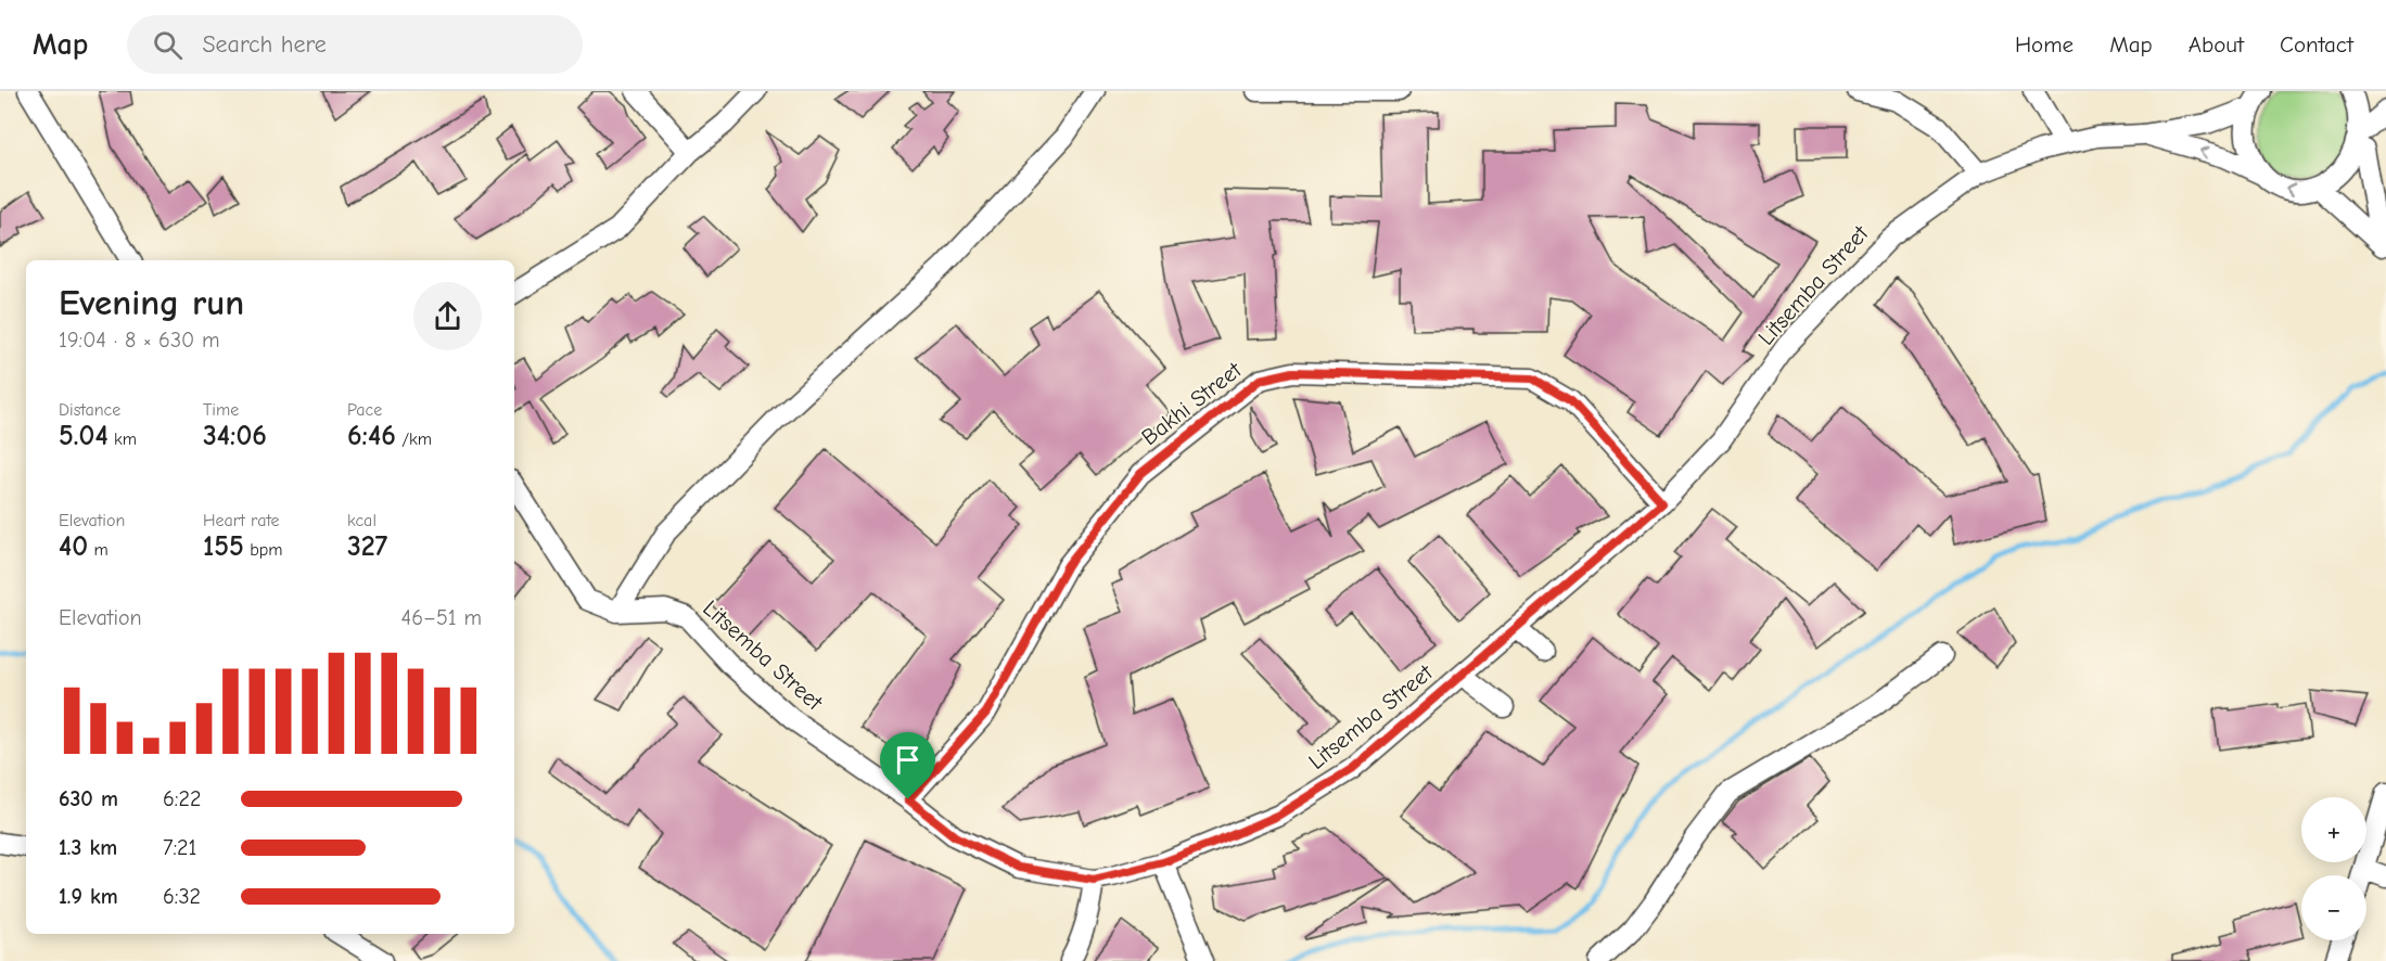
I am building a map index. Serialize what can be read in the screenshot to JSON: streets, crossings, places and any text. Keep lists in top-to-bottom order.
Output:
{
  "streets": {
    "street": ["Litsemba Street", "Bakhi Street"]
  },
  "crossings": [
    ["Litsemba Street", "Bakhi Street"]
  ],
  "page": {
    "header": "Map",
    "search": "Search here",
    "nav": [
      "Home",
      "Map",
      "About",
      "Contact"
    ],
    "heading": ["Evening run", "19:04 · 8 × 630 m"],
    "stats": [
      ["Distance", "5.04 km"],
      ["Time", "34:06"],
      ["Pace", "6:46 /km"],
      ["Elevation", "40 m"],
      ["Heart rate", "155 bpm"],
      ["kcal", "327"]
    ],
    "chart": ["Elevation", "46–51 m"],
    "list": [
      {
        "name": "630 m",
        "note": "6:22"
      },
      {
        "name": "1.3 km",
        "note": "7:21"
      },
      {
        "name": "1.9 km",
        "note": "6:32"
      }
    ],
    "map_buttons": ["+", "−"]
  }
}
